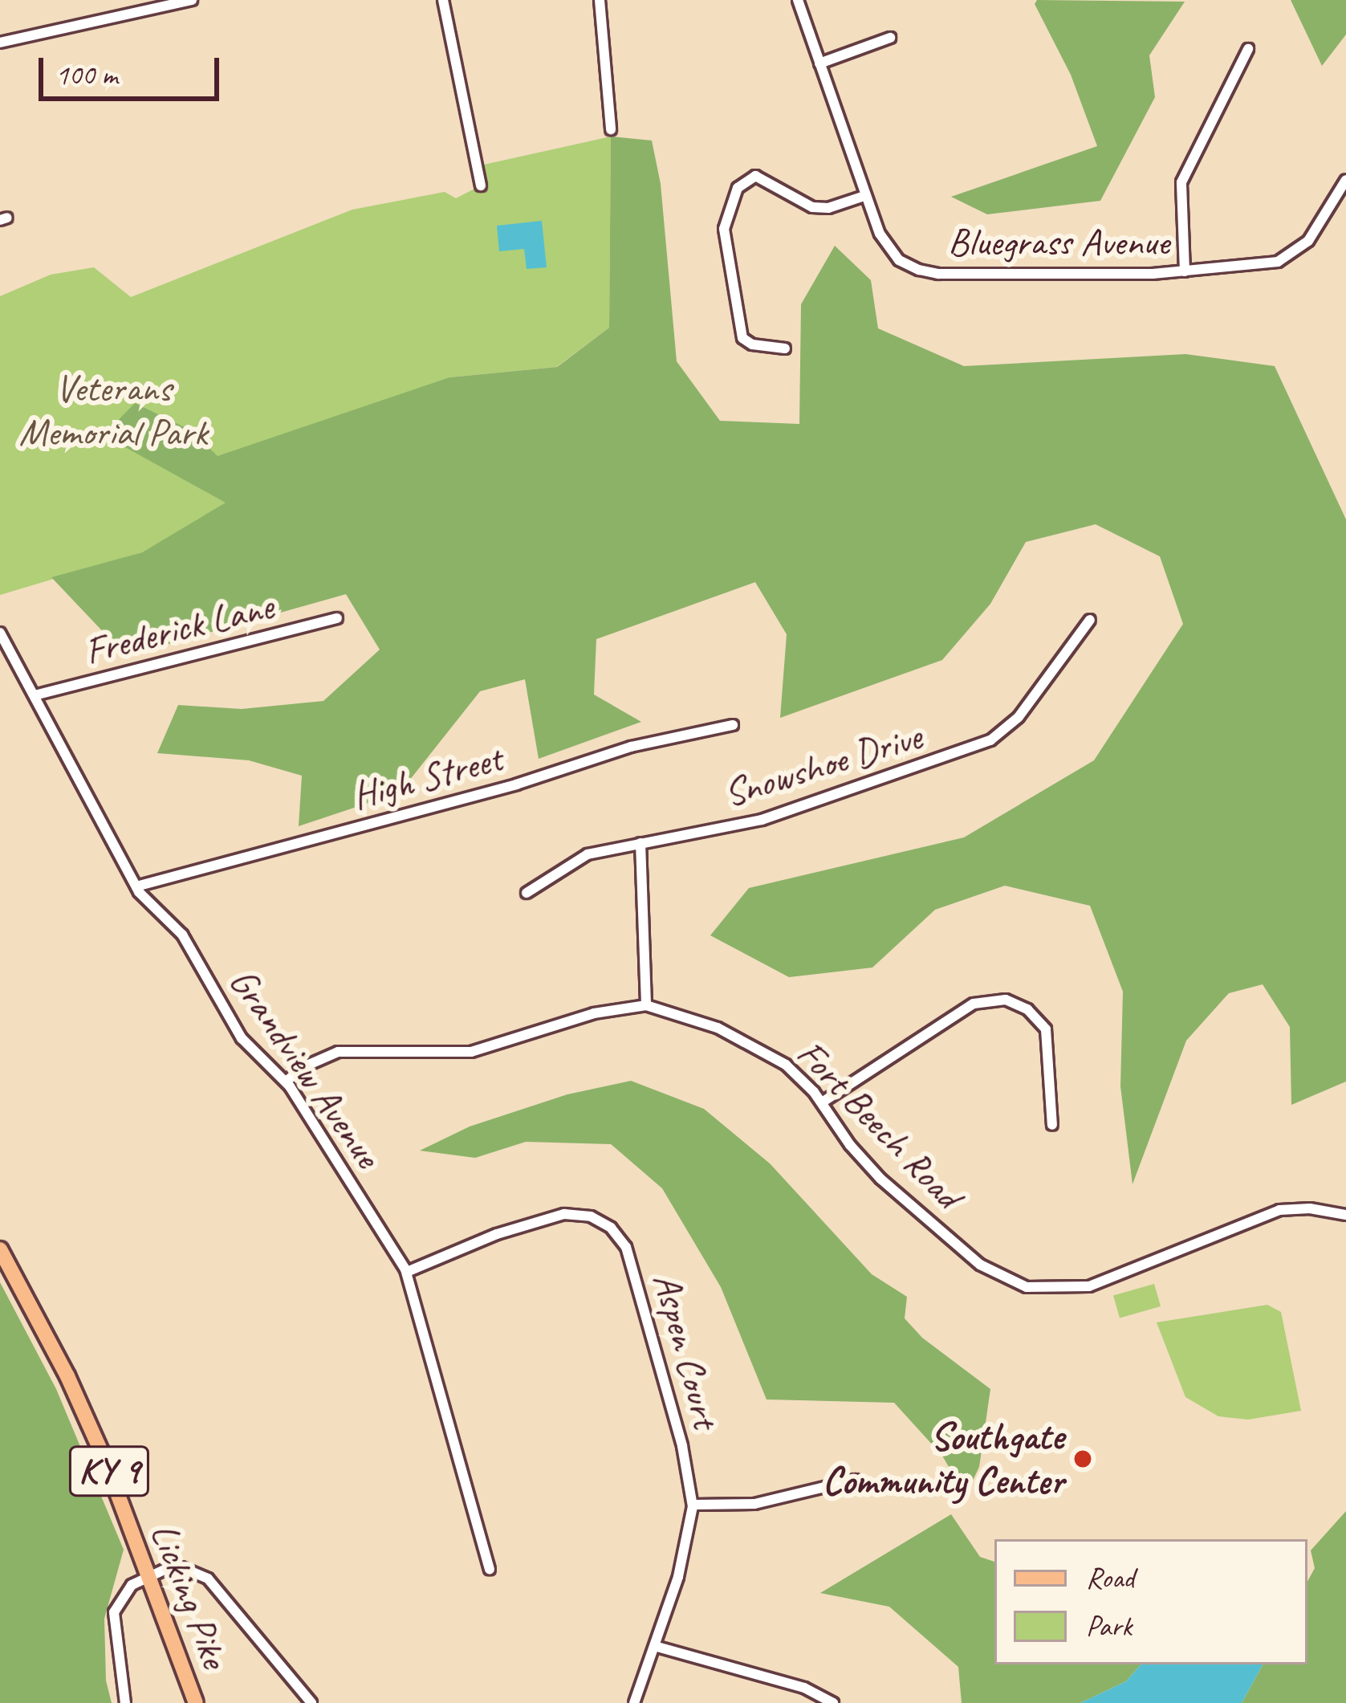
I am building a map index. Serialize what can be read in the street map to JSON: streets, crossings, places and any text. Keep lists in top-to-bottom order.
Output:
{
  "streets": {
    "main road": ["KY 9", "Licking Pike"],
    "street": [
      "Bluegrass Avenue",
      "Frederick Lane",
      "Snowshoe Drive",
      "High Street",
      "Grandview Avenue",
      "Fort Beech Road",
      "Aspen Court"
    ]
  },
  "crossings": [
    ["Frederick Lane", "Grandview Avenue"],
    ["High Street", "Grandview Avenue"],
    ["Grandview Avenue", "Fort Beech Road"],
    ["Grandview Avenue", "Aspen Court"]
  ],
  "parks": ["Veterans Memorial Park"],
  "places": ["Southgate Community Center"],
  "legend": ["Road", "Park"],
  "scale_bar": "100 m"
}
